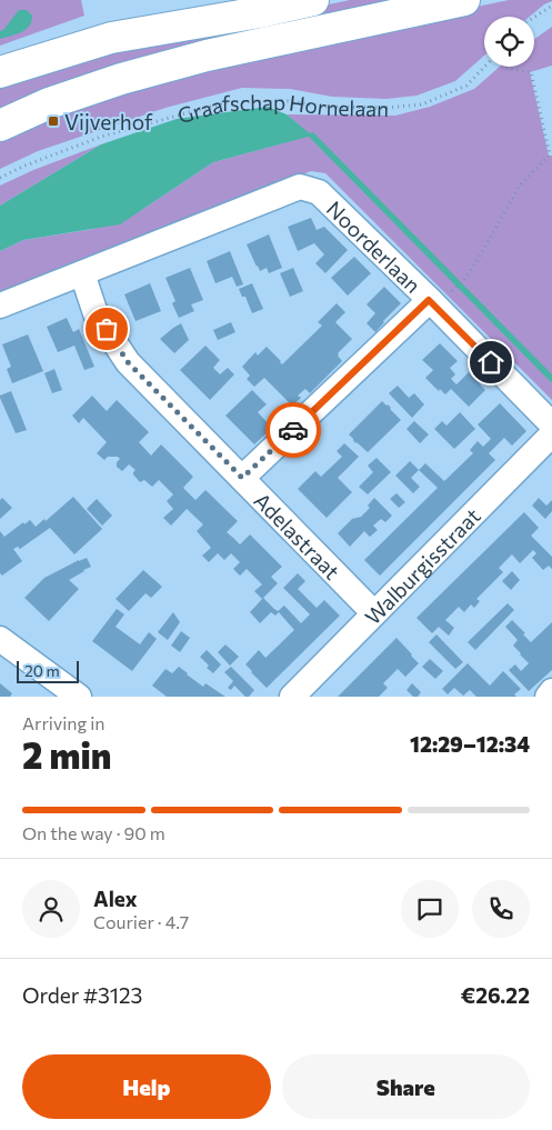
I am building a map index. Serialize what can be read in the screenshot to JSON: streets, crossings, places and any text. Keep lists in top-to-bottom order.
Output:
{
  "streets": {
    "street": ["Noorderlaan", "Adelastraat", "Walburgisstraat"],
    "path": ["Graafschap Hornelaan"]
  },
  "crossings": [
    ["Noorderlaan", "Adelastraat"],
    ["Adelastraat", "Walburgisstraat"]
  ],
  "places": {
    "transit": ["Vijverhof"]
  },
  "scale_bar": "20 m",
  "page": {
    "scale": "20 m",
    "heading": ["2 min", "Arriving in", "12:29–12:34"],
    "panel": [
      "Alex",
      "Courier · 4.7",
      "Order #3123",
      "€26.22"
    ],
    "bar": "On the way · 90 m",
    "buttons": ["Help", "Share"]
  }
}
